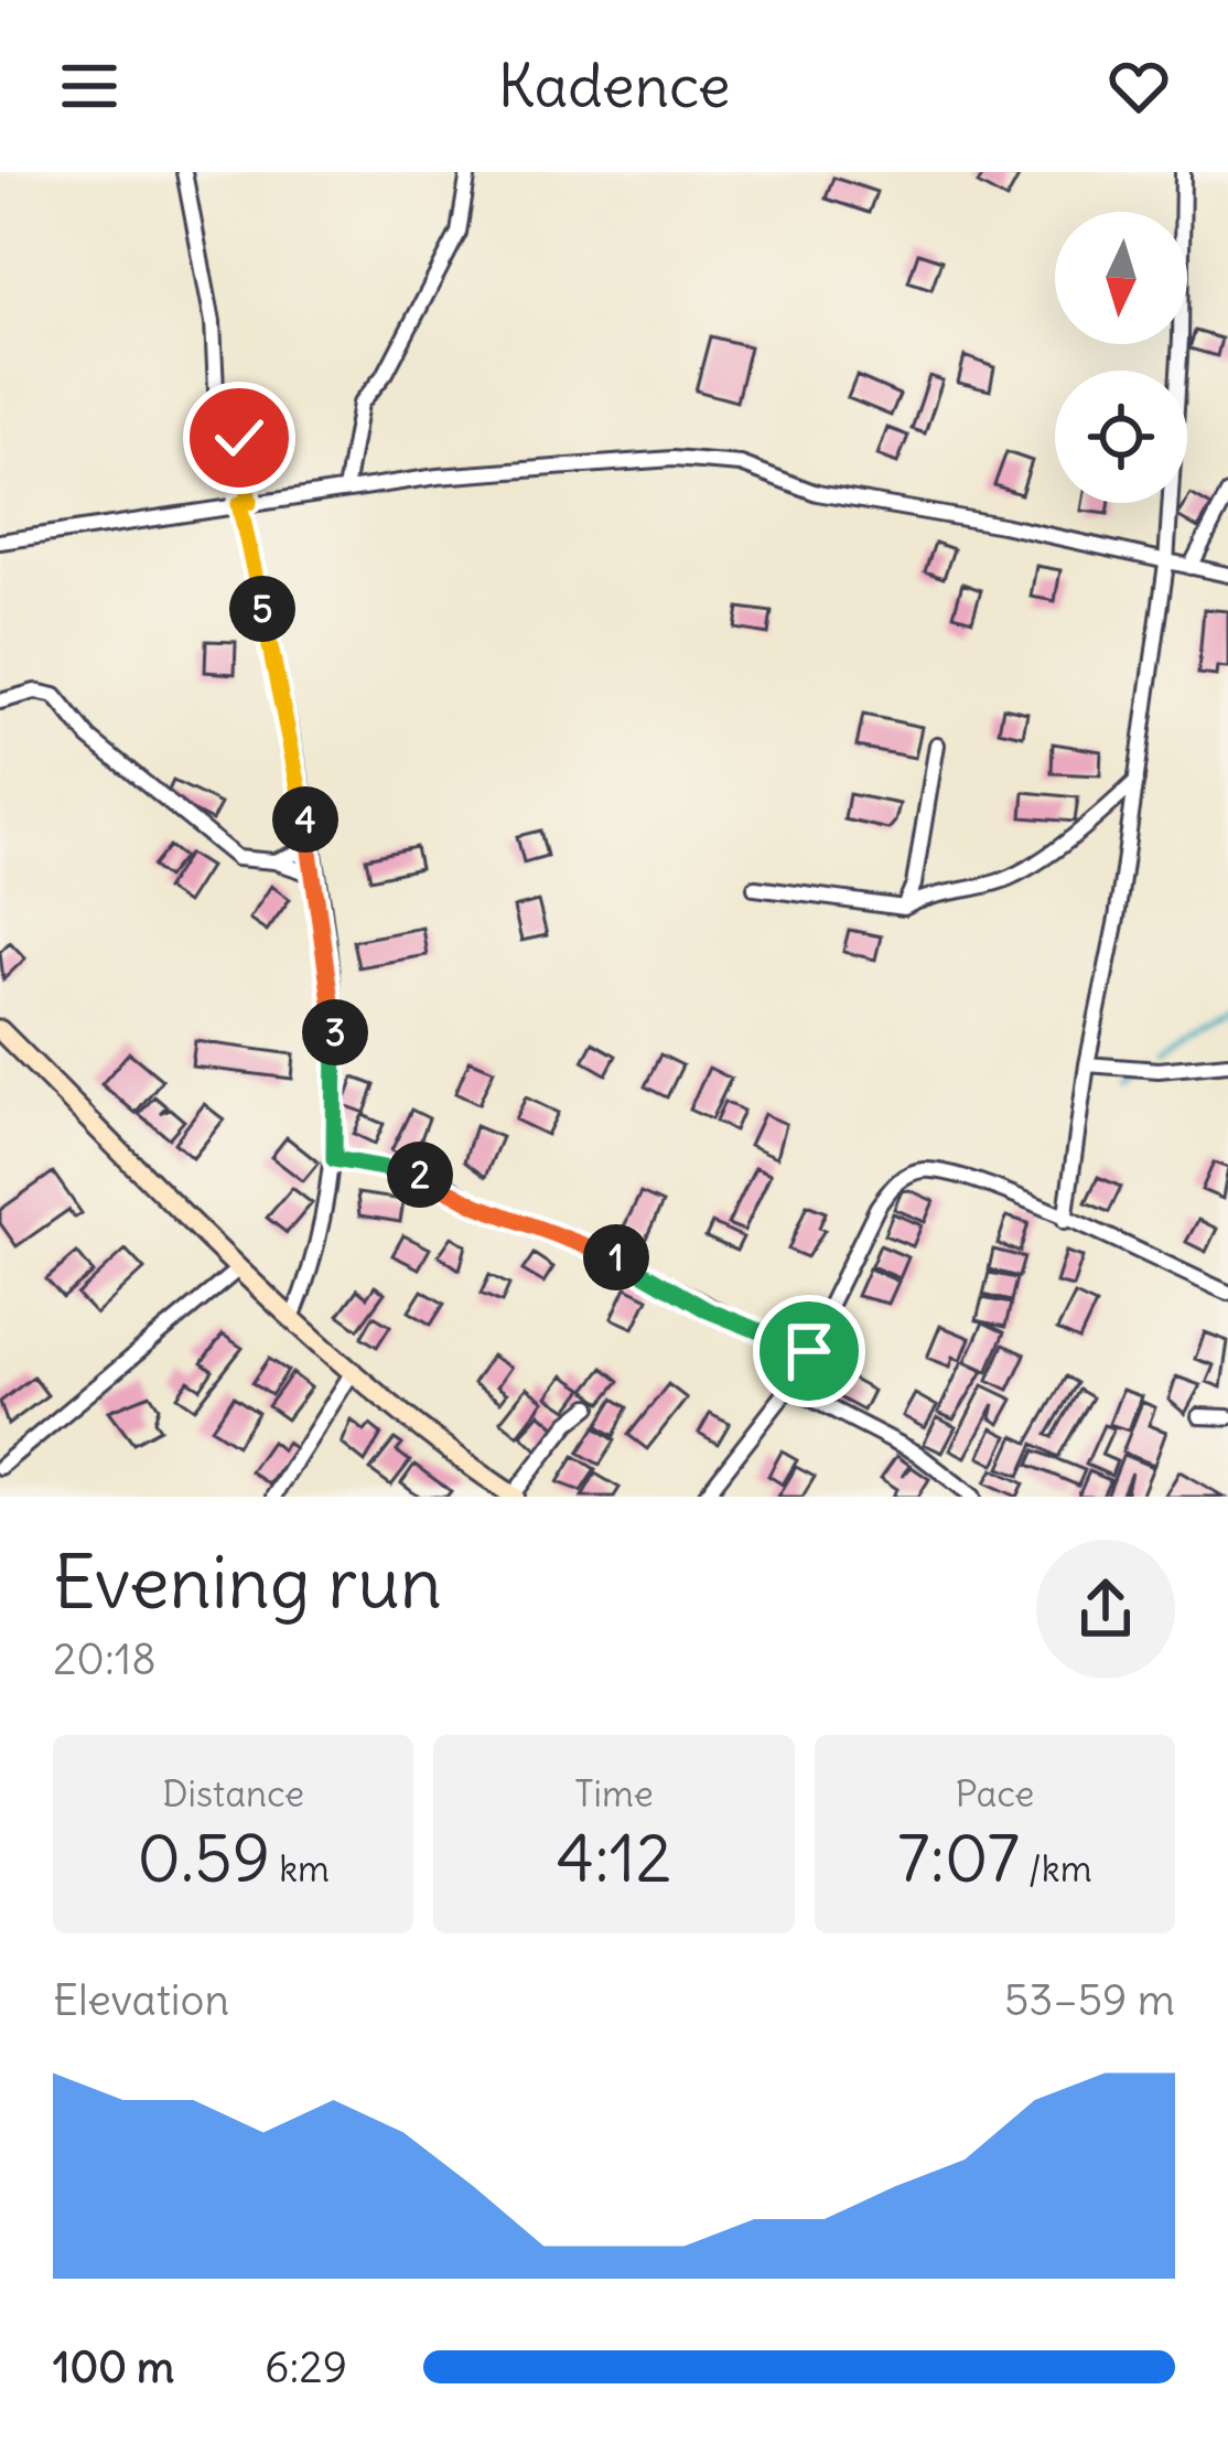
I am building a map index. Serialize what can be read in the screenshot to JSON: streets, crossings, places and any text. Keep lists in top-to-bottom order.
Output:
{
  "north": "bottom",
  "page": {
    "header": "Kadence",
    "pins": [
      "5",
      "4",
      "3",
      "2",
      "1"
    ],
    "heading": ["Evening run", "20:18"],
    "stats": [
      ["Distance", "0.59 km"],
      ["Time", "4:12"],
      ["Pace", "7:07 /km"]
    ],
    "chart": ["Elevation", "53–59 m"],
    "list": [
      {
        "name": "100 m",
        "note": "6:29"
      }
    ]
  }
}
